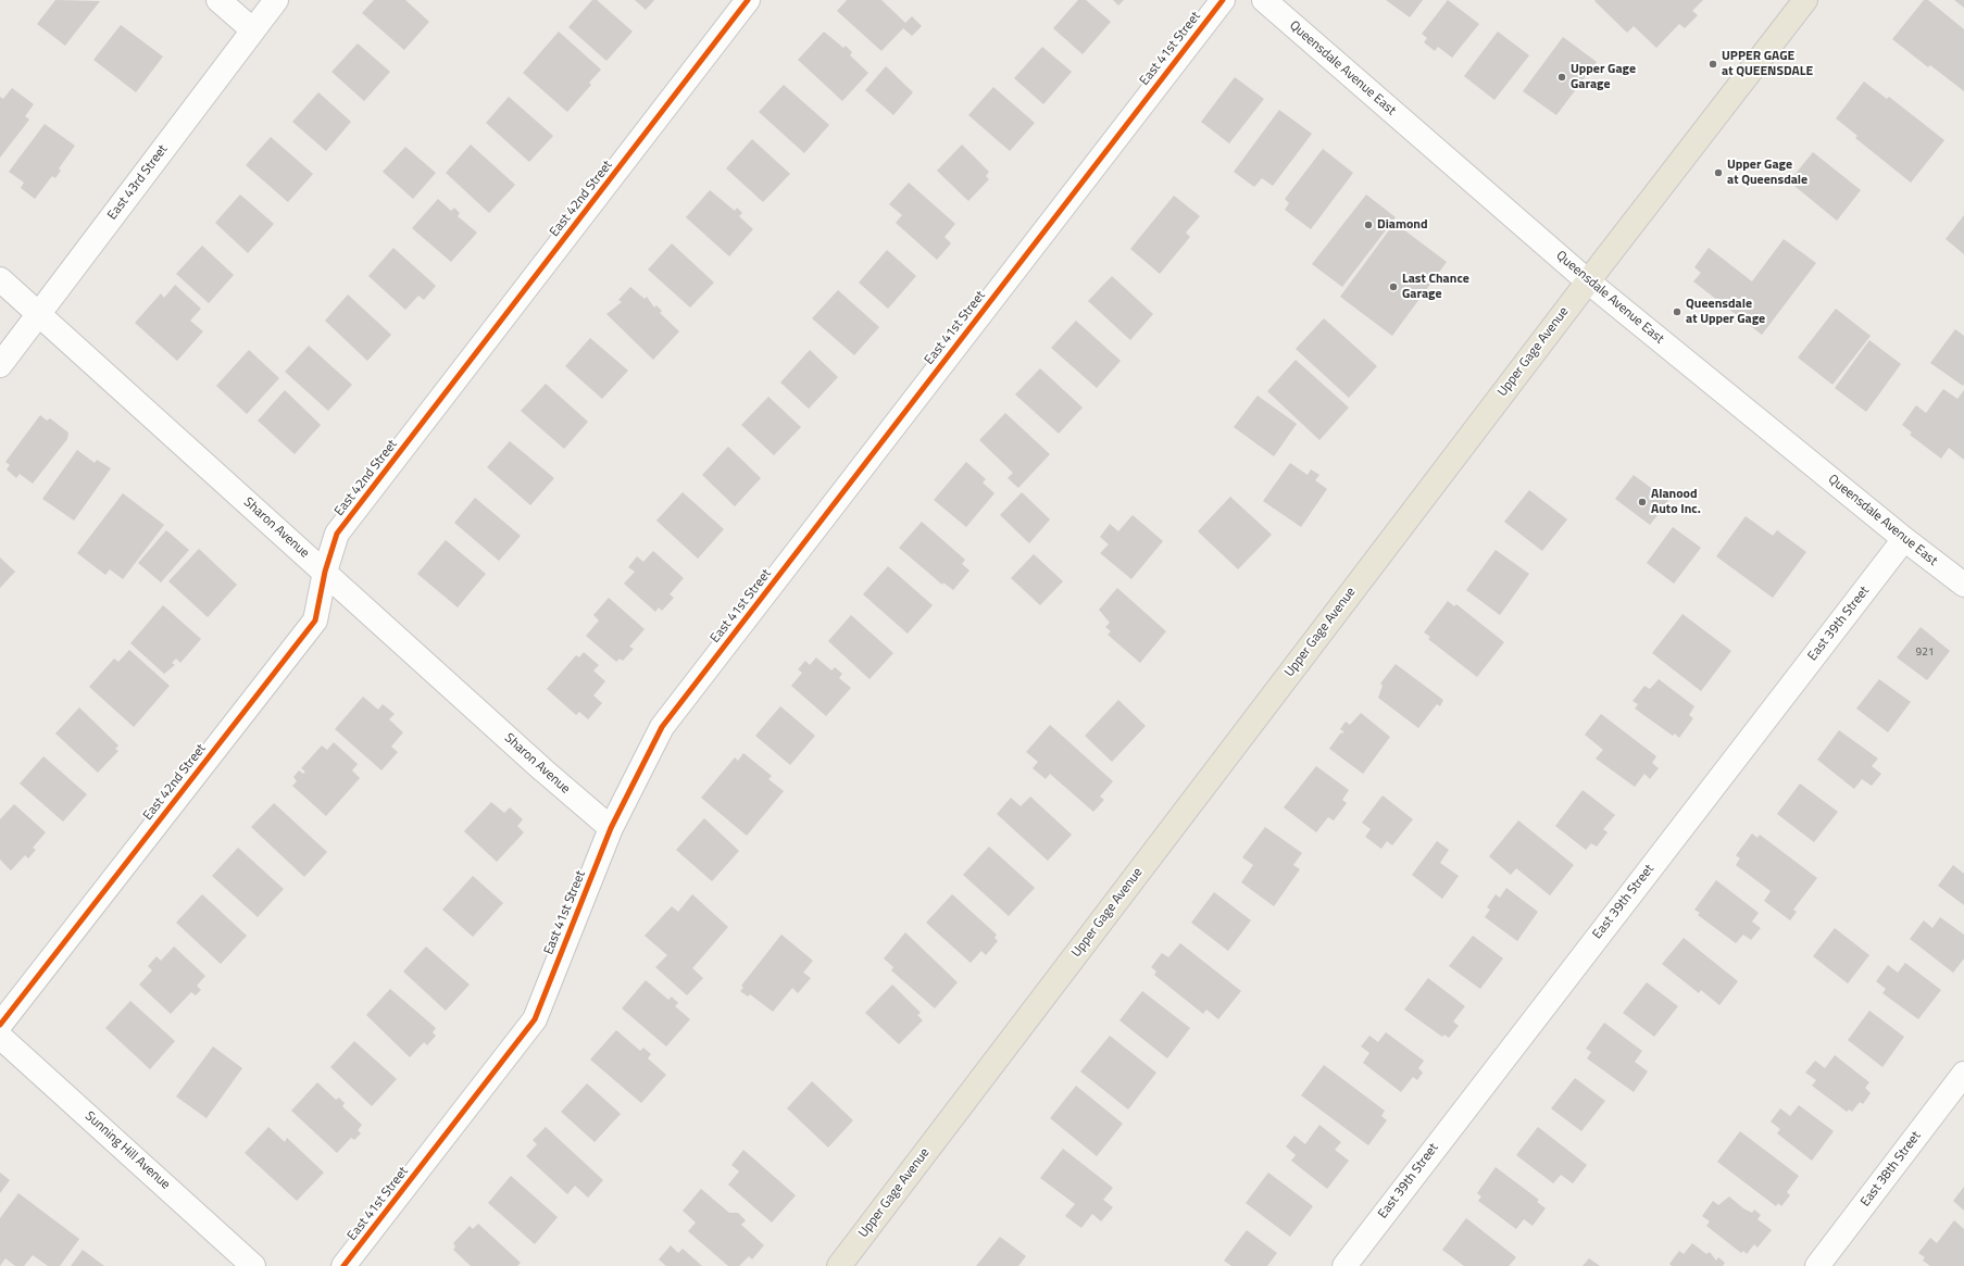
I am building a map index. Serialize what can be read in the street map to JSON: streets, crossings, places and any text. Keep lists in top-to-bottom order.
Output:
{
  "streets": {
    "main road": ["Upper Gage Avenue"],
    "street": [
      "East 41st Street",
      "Queensdale Avenue East",
      "East 43rd Street",
      "East 42nd Street",
      "Sharon Avenue",
      "East 39th Street",
      "Sunning Hill Avenue",
      "East 38th Street"
    ]
  },
  "crossings": [
    ["East 41st Street", "Sharon Avenue"],
    ["Queensdale Avenue East", "Upper Gage Avenue"],
    ["Queensdale Avenue East", "East 39th Street"],
    ["East 43rd Street", "Sharon Avenue"],
    ["East 42nd Street", "Sharon Avenue"]
  ],
  "places": [
    "UPPER GAGE at QUEENSDALE",
    "Upper Gage Garage",
    "Upper Gage at Queensdale",
    "Diamond",
    "Last Chance Garage",
    "Queensdale at Upper Gage",
    "Alanood Auto Inc."
  ],
  "house_numbers": ["921"]
}
